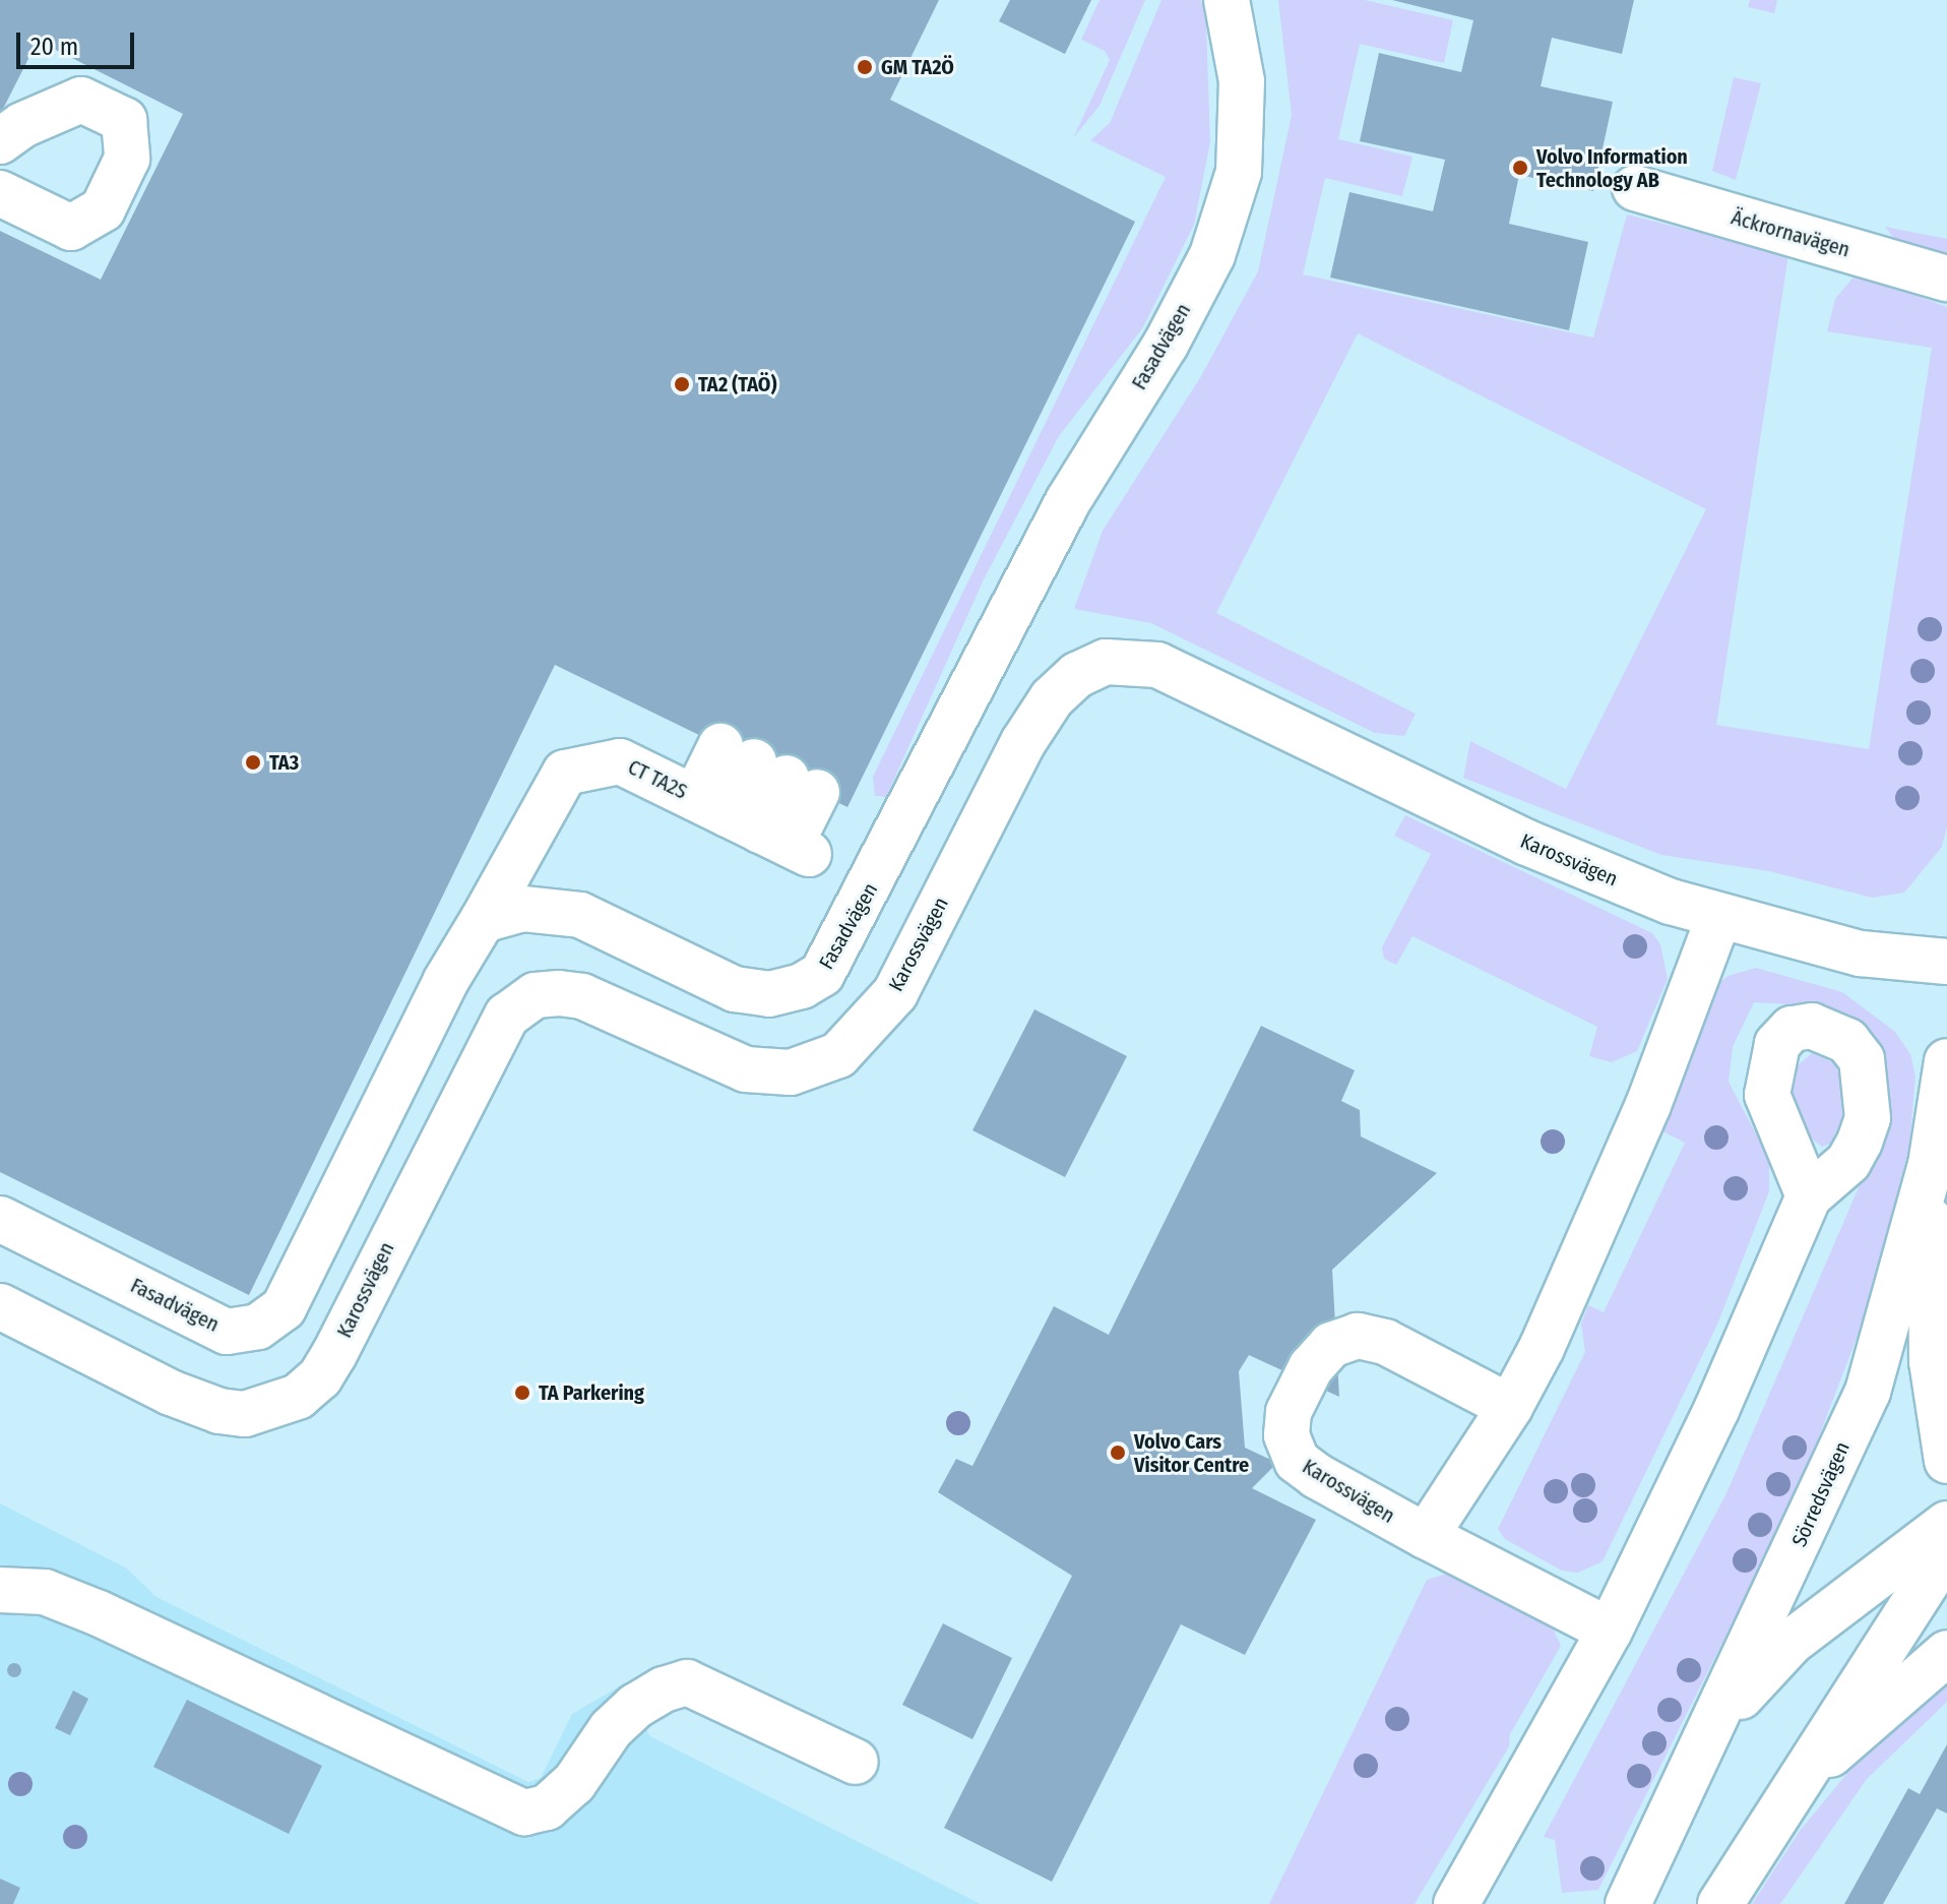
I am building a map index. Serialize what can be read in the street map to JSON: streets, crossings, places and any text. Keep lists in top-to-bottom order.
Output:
{
  "streets": {
    "street": [
      "Äckrornavägen",
      "Fasadvägen",
      "CT TA2S",
      "Karossvägen",
      "Sörredsvägen"
    ]
  },
  "crossings": [
    ["Fasadvägen", "CT TA2S"]
  ],
  "places": [
    "GM TA2Ö",
    "Volvo Information Technology AB",
    "TA2 (TAÖ)",
    "TA3",
    "TA Parkering",
    "Volvo Cars Visitor Centre"
  ],
  "scale_bar": "20 m"
}
